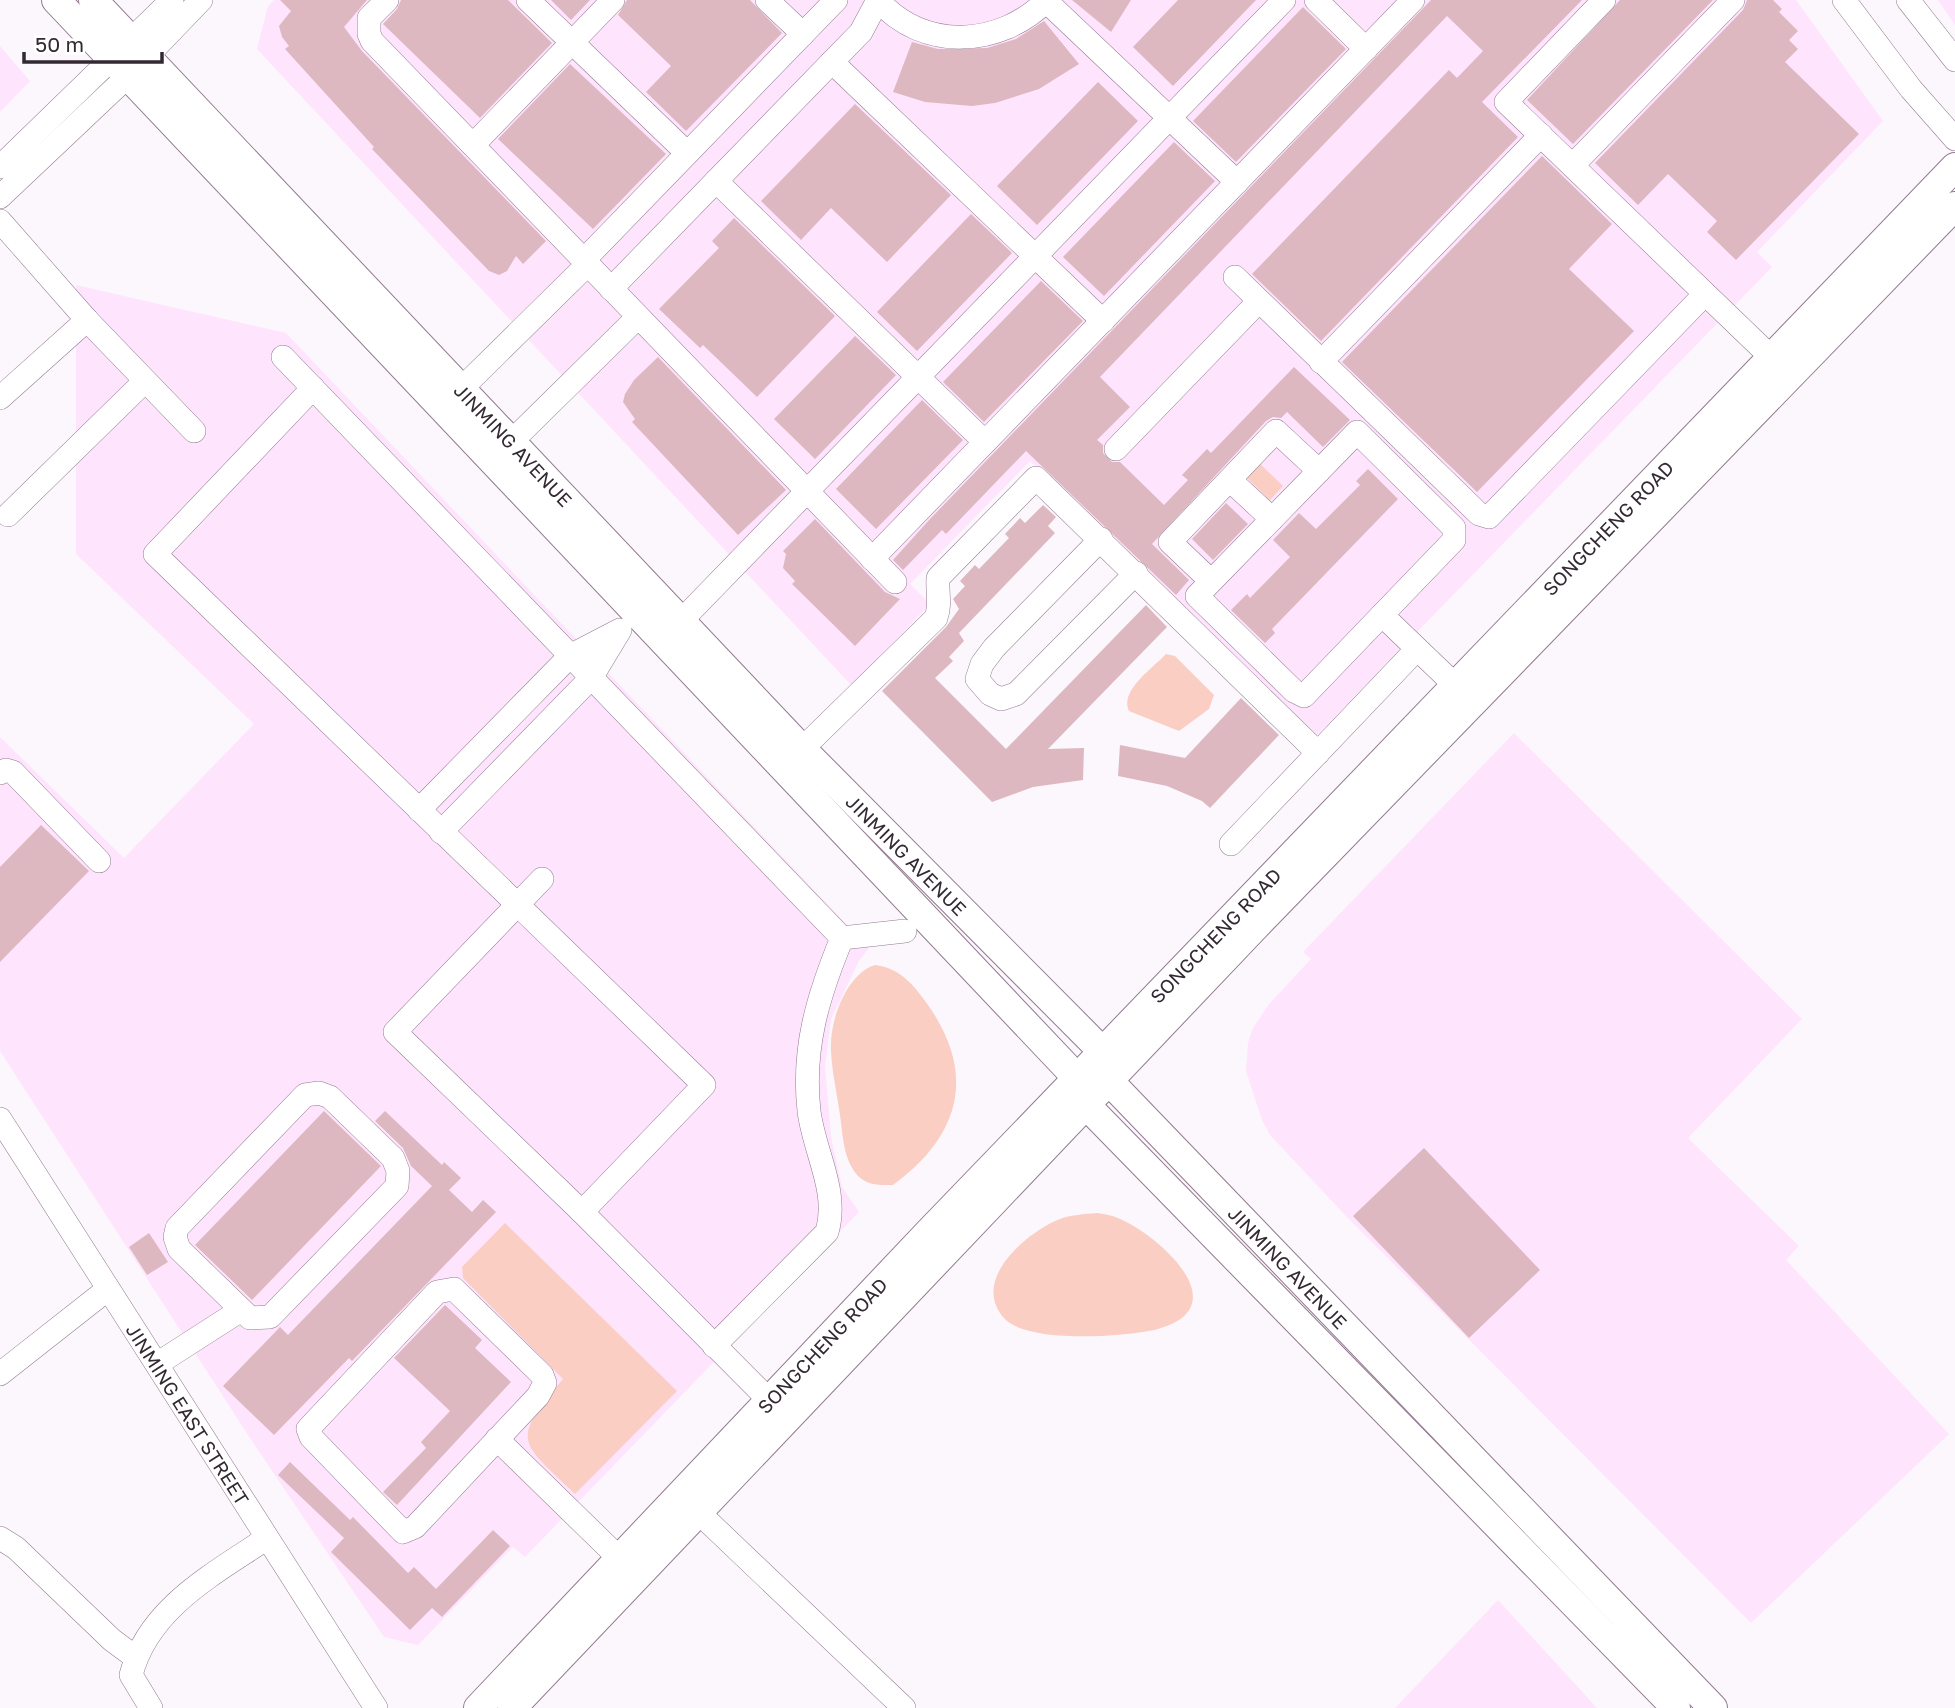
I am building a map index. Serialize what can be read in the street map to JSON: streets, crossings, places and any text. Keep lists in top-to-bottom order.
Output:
{
  "streets": {
    "main road": ["JINMING AVENUE", "SONGCHENG ROAD"],
    "street": ["JINMING EAST STREET"]
  },
  "crossings": [
    ["JINMING AVENUE", "SONGCHENG ROAD"]
  ],
  "scale_bar": "50 m"
}
